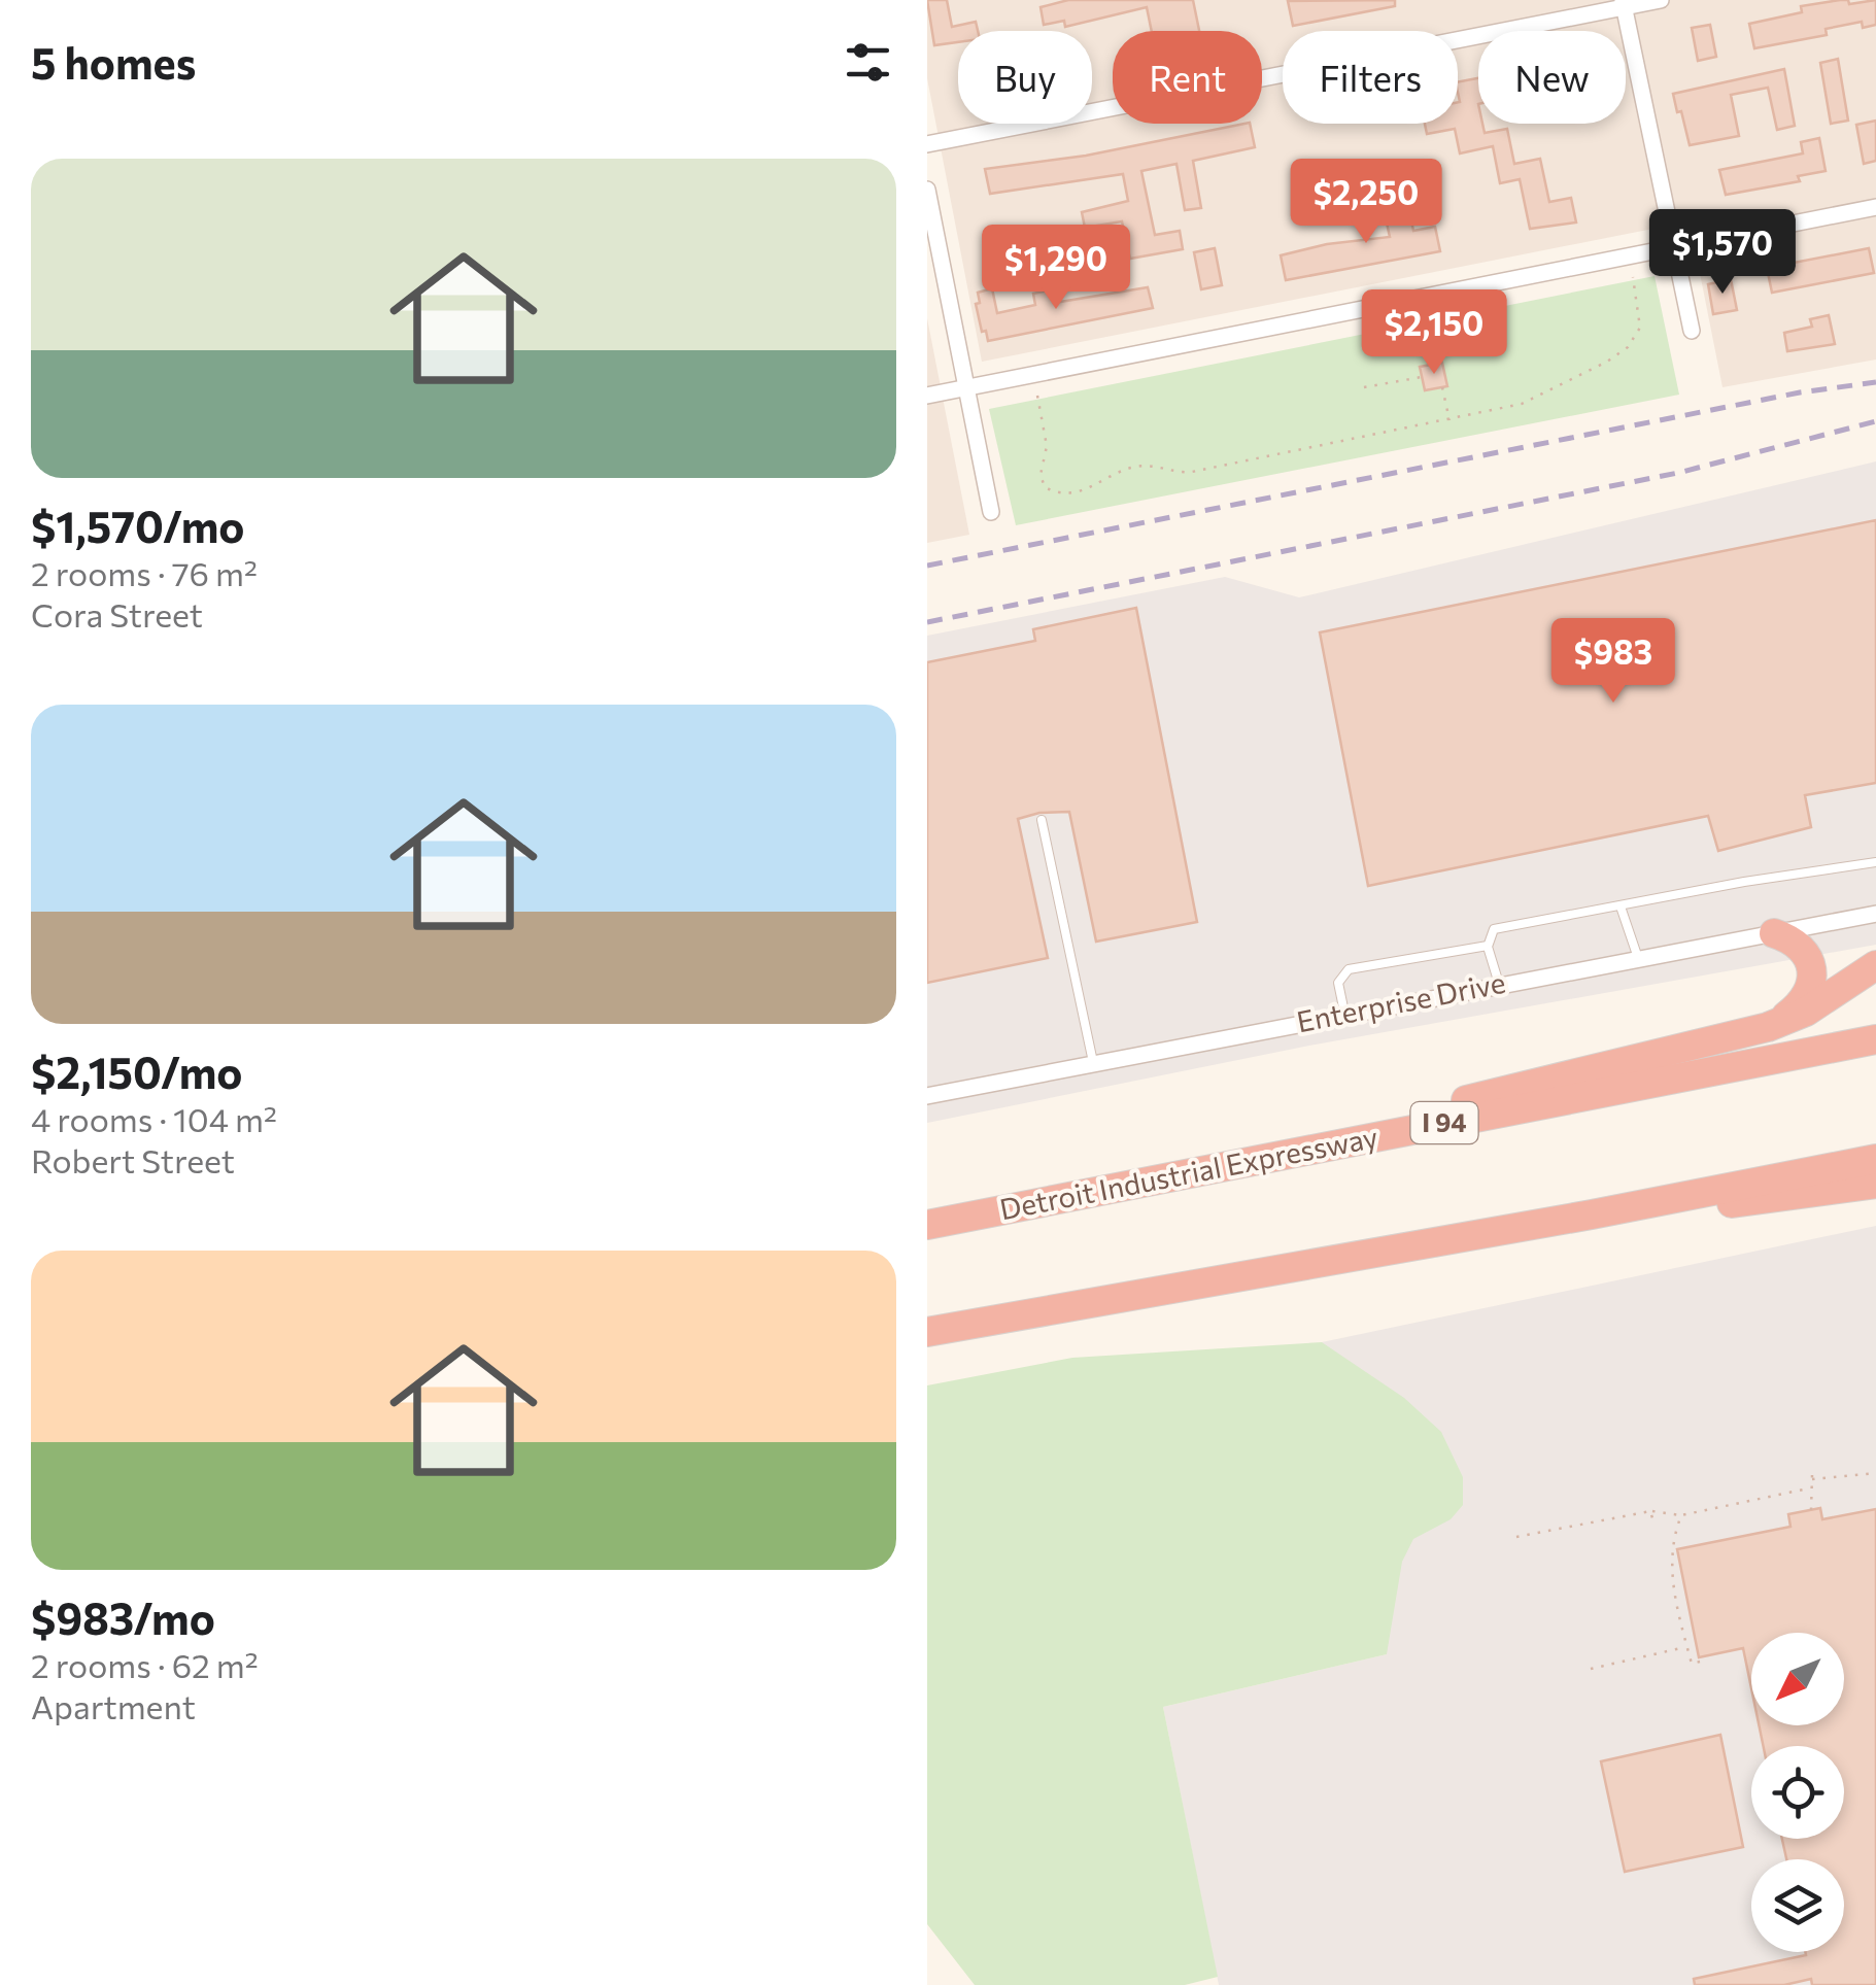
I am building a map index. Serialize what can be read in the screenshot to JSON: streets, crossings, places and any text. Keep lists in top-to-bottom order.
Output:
{
  "streets": {
    "highway": ["I 94", "Detroit Industrial Expressway"],
    "street": ["Enterprise Drive"]
  },
  "north": "bottom left",
  "page": {
    "heading": "5 homes",
    "chip": [
      "Buy",
      "Rent",
      "Filters",
      "New"
    ],
    "list": [
      {
        "name": "$1,570/mo",
        "note": "2 rooms · 76 m² · Cora Street"
      },
      {
        "name": "$2,150/mo",
        "note": "4 rooms · 104 m² · Robert Street"
      },
      {
        "name": "$983/mo",
        "note": "2 rooms · 62 m² · Apartment"
      }
    ],
    "price": [
      "$2,250",
      "$1,570",
      "$1,290",
      "$2,150",
      "$983"
    ]
  }
}
